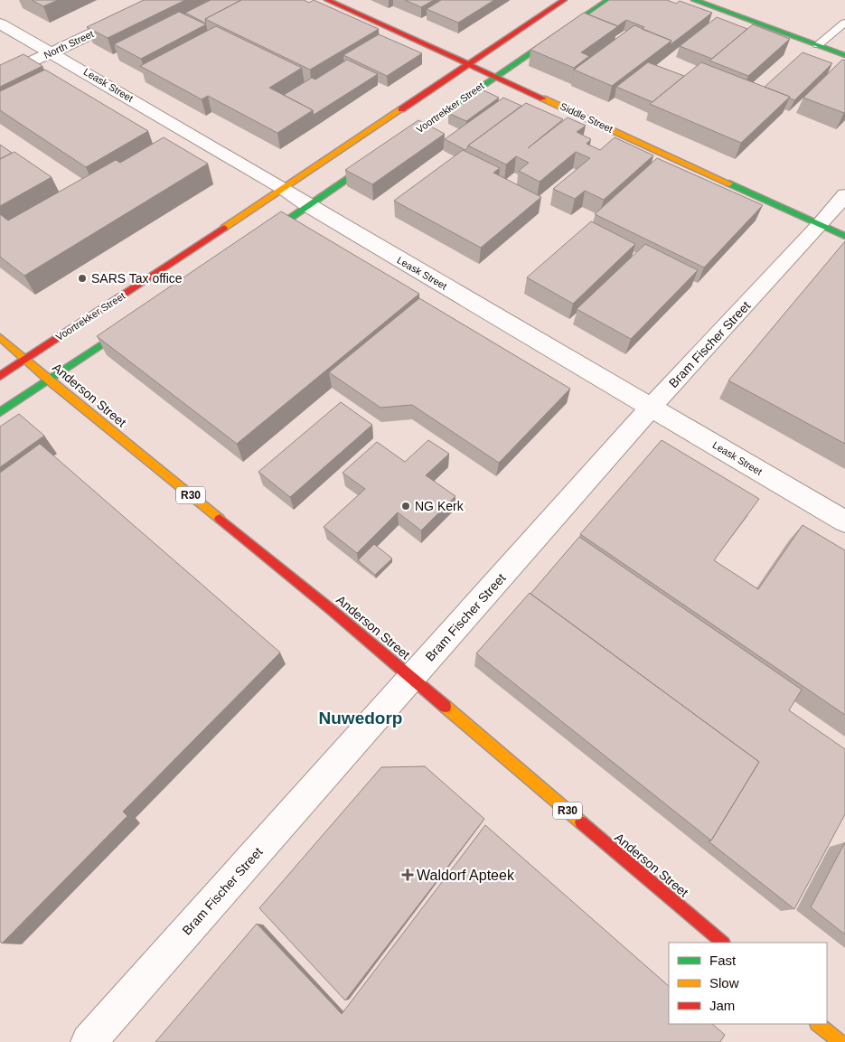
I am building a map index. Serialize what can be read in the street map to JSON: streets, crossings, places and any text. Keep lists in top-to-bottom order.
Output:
{
  "streets": {
    "street": [
      "North Street",
      "Leask Street",
      "Voortrekker Street",
      "Siddle Street",
      "Bram Fischer Street",
      "Anderson Street",
      "R30"
    ]
  },
  "crossings": [
    ["North Street", "Leask Street"],
    ["Leask Street", "Voortrekker Street"],
    ["Leask Street", "Bram Fischer Street"],
    ["Voortrekker Street", "Siddle Street"],
    ["Voortrekker Street", "Anderson Street"],
    ["Siddle Street", "Bram Fischer Street"],
    ["Bram Fischer Street", "Anderson Street"]
  ],
  "districts": ["Nuwedorp"],
  "places": {
    "other": ["SARS Tax office", "NG Kerk"],
    "health": ["Waldorf Apteek"]
  },
  "legend": ["Fast", "Slow", "Jam"]
}
